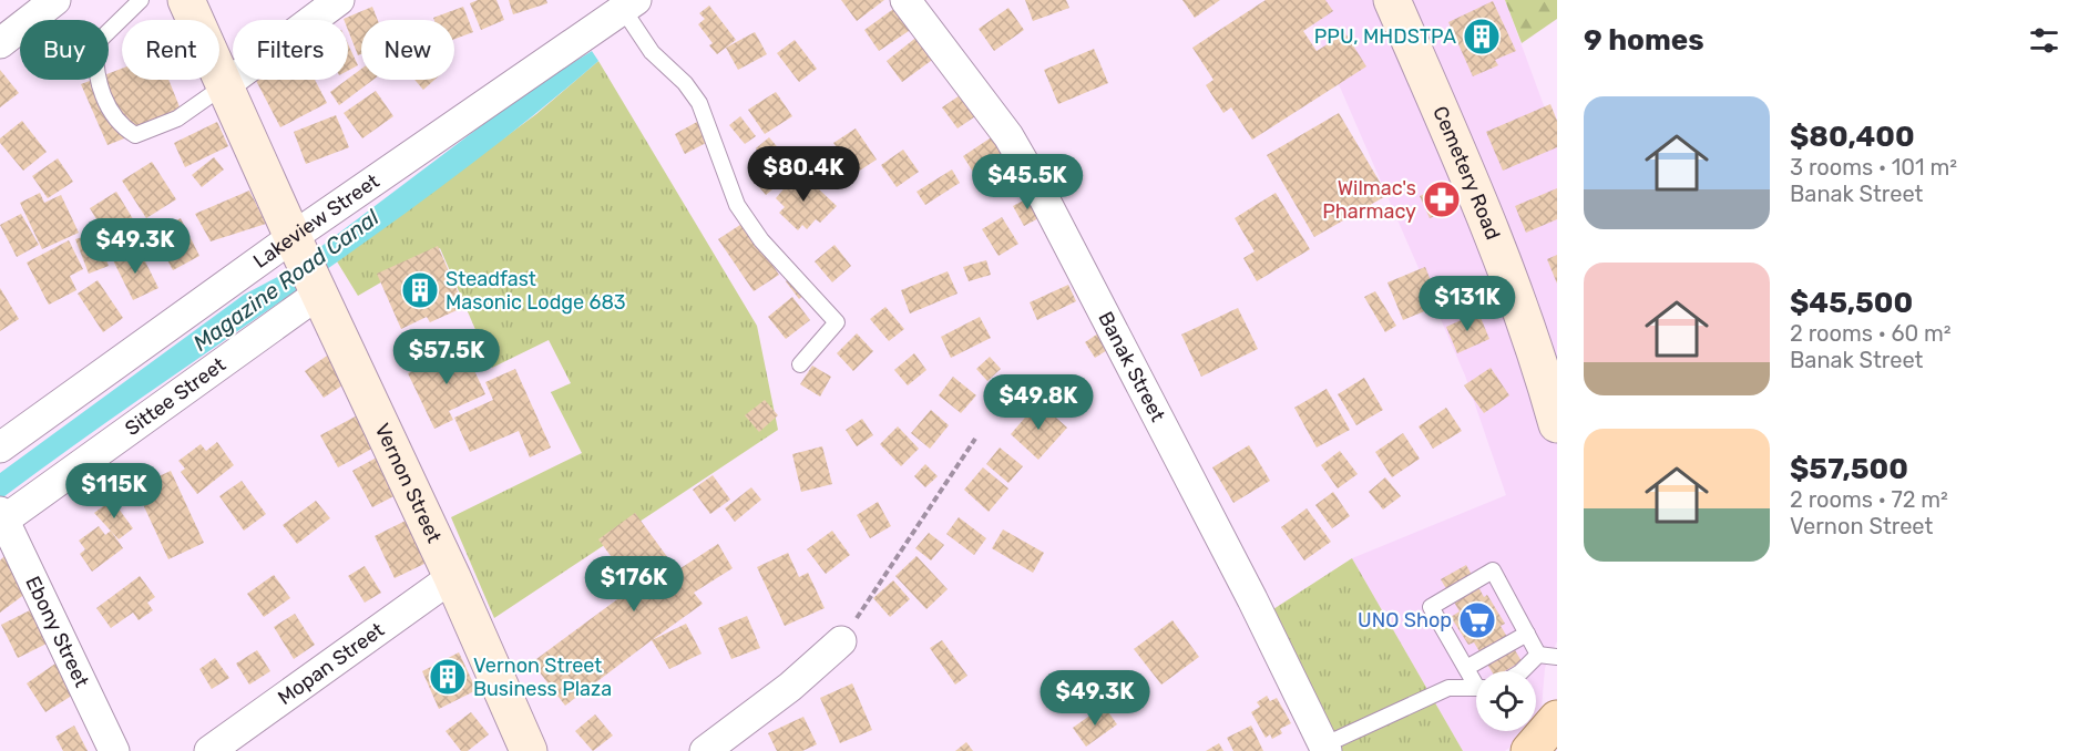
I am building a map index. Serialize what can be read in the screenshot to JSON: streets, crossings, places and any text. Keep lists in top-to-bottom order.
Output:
{
  "streets": {
    "main road": ["Cemetery Road", "Vernon Street"],
    "street": [
      "Lakeview Street",
      "Banak Street",
      "Sittee Street",
      "Ebony Street",
      "Mopan Street"
    ]
  },
  "crossings": [
    ["Lakeview Street", "Sittee Street"],
    ["Lakeview Street", "Vernon Street"],
    ["Sittee Street", "Vernon Street"],
    ["Sittee Street", "Ebony Street"],
    ["Vernon Street", "Mopan Street"]
  ],
  "water": ["Magazine Road Canal"],
  "places": {
    "building": ["PPU, MHDSTPA", "Steadfast Masonic Lodge 683", "Vernon Street Business Plaza"],
    "pharmacy": ["Wilmac's Pharmacy"],
    "supermarket": ["UNO Shop"]
  },
  "page": {
    "heading": "9 homes",
    "chip": [
      "Buy",
      "Rent",
      "Filters",
      "New"
    ],
    "list": [
      {
        "name": "$80,400",
        "note": "3 rooms · 101 m² · Banak Street"
      },
      {
        "name": "$45,500",
        "note": "2 rooms · 60 m² · Banak Street"
      },
      {
        "name": "$57,500",
        "note": "2 rooms · 72 m² · Vernon Street"
      }
    ],
    "price": [
      "$80.4K",
      "$45.5K",
      "$49.3K",
      "$131K",
      "$57.5K",
      "$49.8K",
      "$115K",
      "$176K",
      "$49.3K"
    ]
  }
}
